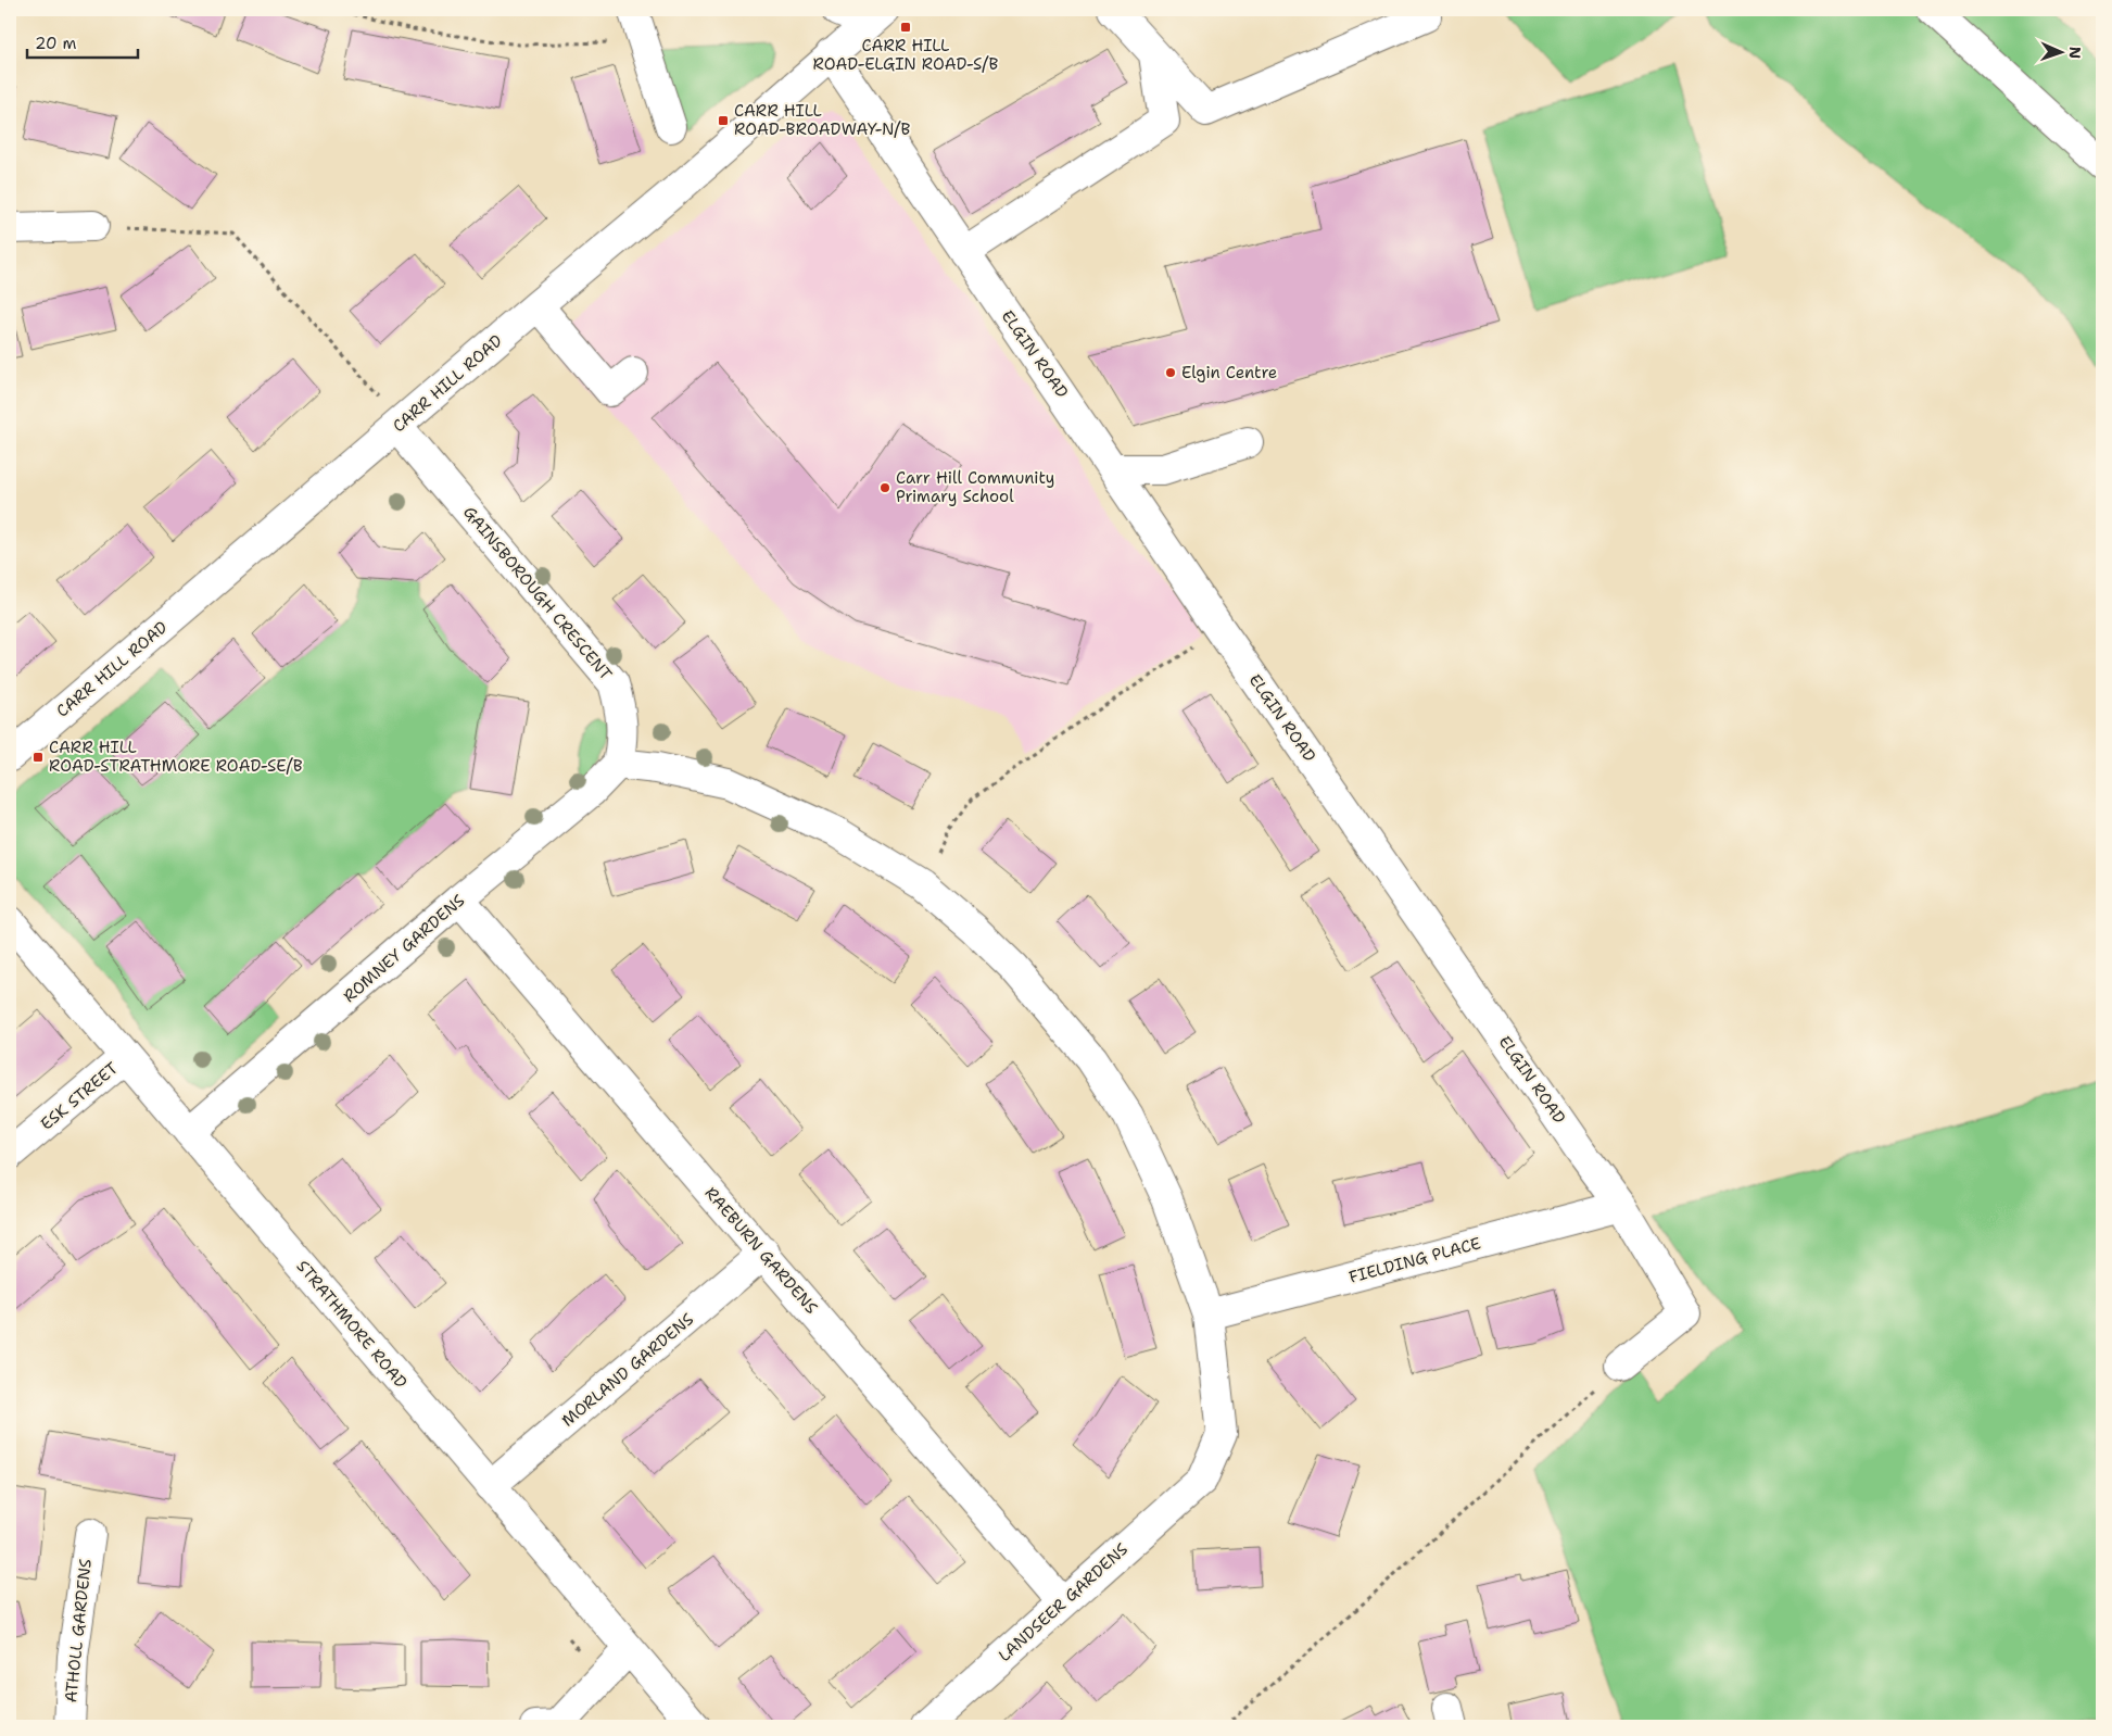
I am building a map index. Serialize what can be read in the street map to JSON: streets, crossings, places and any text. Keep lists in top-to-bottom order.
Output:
{
  "streets": {
    "street": [
      "ELGIN ROAD",
      "CARR HILL ROAD",
      "GAINSBOROUGH CRESCENT",
      "ROMNEY GARDENS",
      "ESK STREET",
      "RAEBURN GARDENS",
      "FIELDING PLACE",
      "STRATHMORE ROAD",
      "MORLAND GARDENS",
      "LANDSEER GARDENS",
      "ATHOLL GARDENS"
    ]
  },
  "crossings": [
    ["ELGIN ROAD", "CARR HILL ROAD"],
    ["ELGIN ROAD", "FIELDING PLACE"],
    ["CARR HILL ROAD", "GAINSBOROUGH CRESCENT"],
    ["GAINSBOROUGH CRESCENT", "ROMNEY GARDENS"],
    ["ROMNEY GARDENS", "RAEBURN GARDENS"],
    ["ROMNEY GARDENS", "STRATHMORE ROAD"],
    ["ESK STREET", "STRATHMORE ROAD"],
    ["RAEBURN GARDENS", "MORLAND GARDENS"],
    ["RAEBURN GARDENS", "LANDSEER GARDENS"],
    ["FIELDING PLACE", "LANDSEER GARDENS"],
    ["STRATHMORE ROAD", "MORLAND GARDENS"]
  ],
  "places": {
    "transit": ["CARR HILL ROAD-ELGIN ROAD-S/B", "CARR HILL ROAD-BROADWAY-N/B", "CARR HILL ROAD-STRATHMORE ROAD-SE/B"],
    "other": ["Elgin Centre", "Carr Hill Community Primary School"]
  },
  "scale_bar": "20 m",
  "north": "right"
}
